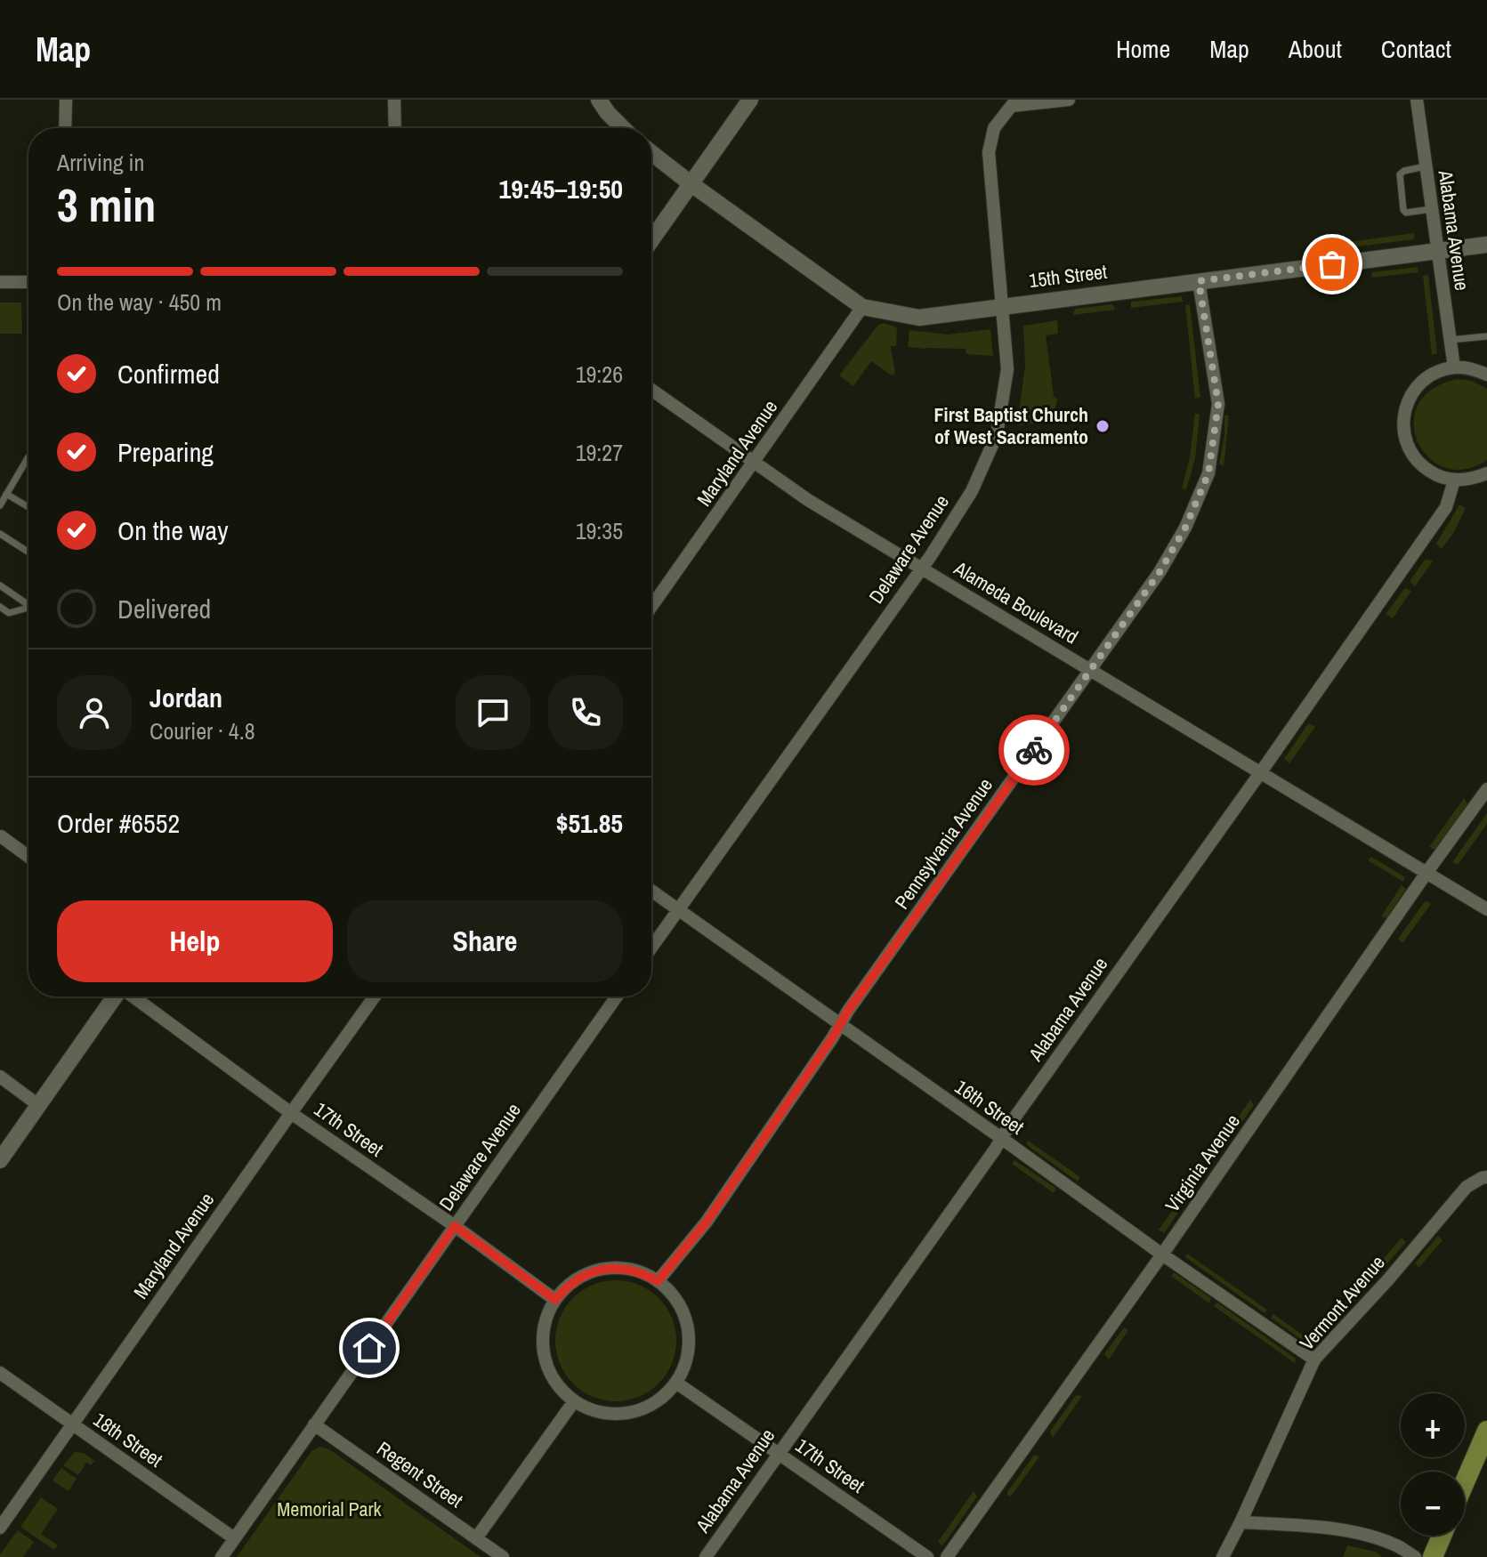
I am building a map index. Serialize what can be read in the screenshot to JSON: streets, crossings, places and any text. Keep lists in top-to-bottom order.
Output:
{
  "streets": {
    "street": [
      "Alabama Avenue",
      "15th Street",
      "Maryland Avenue",
      "Delaware Avenue",
      "Alameda Boulevard",
      "Pennsylvania Avenue",
      "16th Street",
      "17th Street",
      "Virginia Avenue",
      "Vermont Avenue",
      "18th Street",
      "Regent Street"
    ]
  },
  "crossings": [
    ["Alabama Avenue", "15th Street"],
    ["Alabama Avenue", "Alameda Boulevard"],
    ["Alabama Avenue", "16th Street"],
    ["Alabama Avenue", "17th Street"],
    ["15th Street", "Maryland Avenue"],
    ["15th Street", "Delaware Avenue"],
    ["15th Street", "Pennsylvania Avenue"],
    ["Maryland Avenue", "Alameda Boulevard"],
    ["Maryland Avenue", "17th Street"],
    ["Maryland Avenue", "18th Street"],
    ["Delaware Avenue", "Alameda Boulevard"],
    ["Delaware Avenue", "16th Street"],
    ["Delaware Avenue", "17th Street"],
    ["Delaware Avenue", "18th Street"],
    ["Delaware Avenue", "Regent Street"],
    ["Alameda Boulevard", "Pennsylvania Avenue"],
    ["Alameda Boulevard", "Virginia Avenue"],
    ["Pennsylvania Avenue", "16th Street"],
    ["Pennsylvania Avenue", "17th Street"],
    ["16th Street", "Virginia Avenue"],
    ["16th Street", "Vermont Avenue"]
  ],
  "parks": ["Memorial Park"],
  "places": ["First Baptist Church of West Sacramento"],
  "page": {
    "header": "Map",
    "nav": [
      "Home",
      "Map",
      "About",
      "Contact"
    ],
    "heading": ["3 min", "Arriving in", "19:45–19:50"],
    "panel": [
      "Jordan",
      "Courier · 4.8",
      "Order #6552",
      "$51.85"
    ],
    "bar": "On the way · 450 m",
    "list": [
      ["Confirmed", "19:26"],
      ["Preparing", "19:27"],
      ["On the way", "19:35"],
      "Delivered"
    ],
    "buttons": ["Help", "Share"],
    "map_buttons": ["+", "−"]
  }
}
